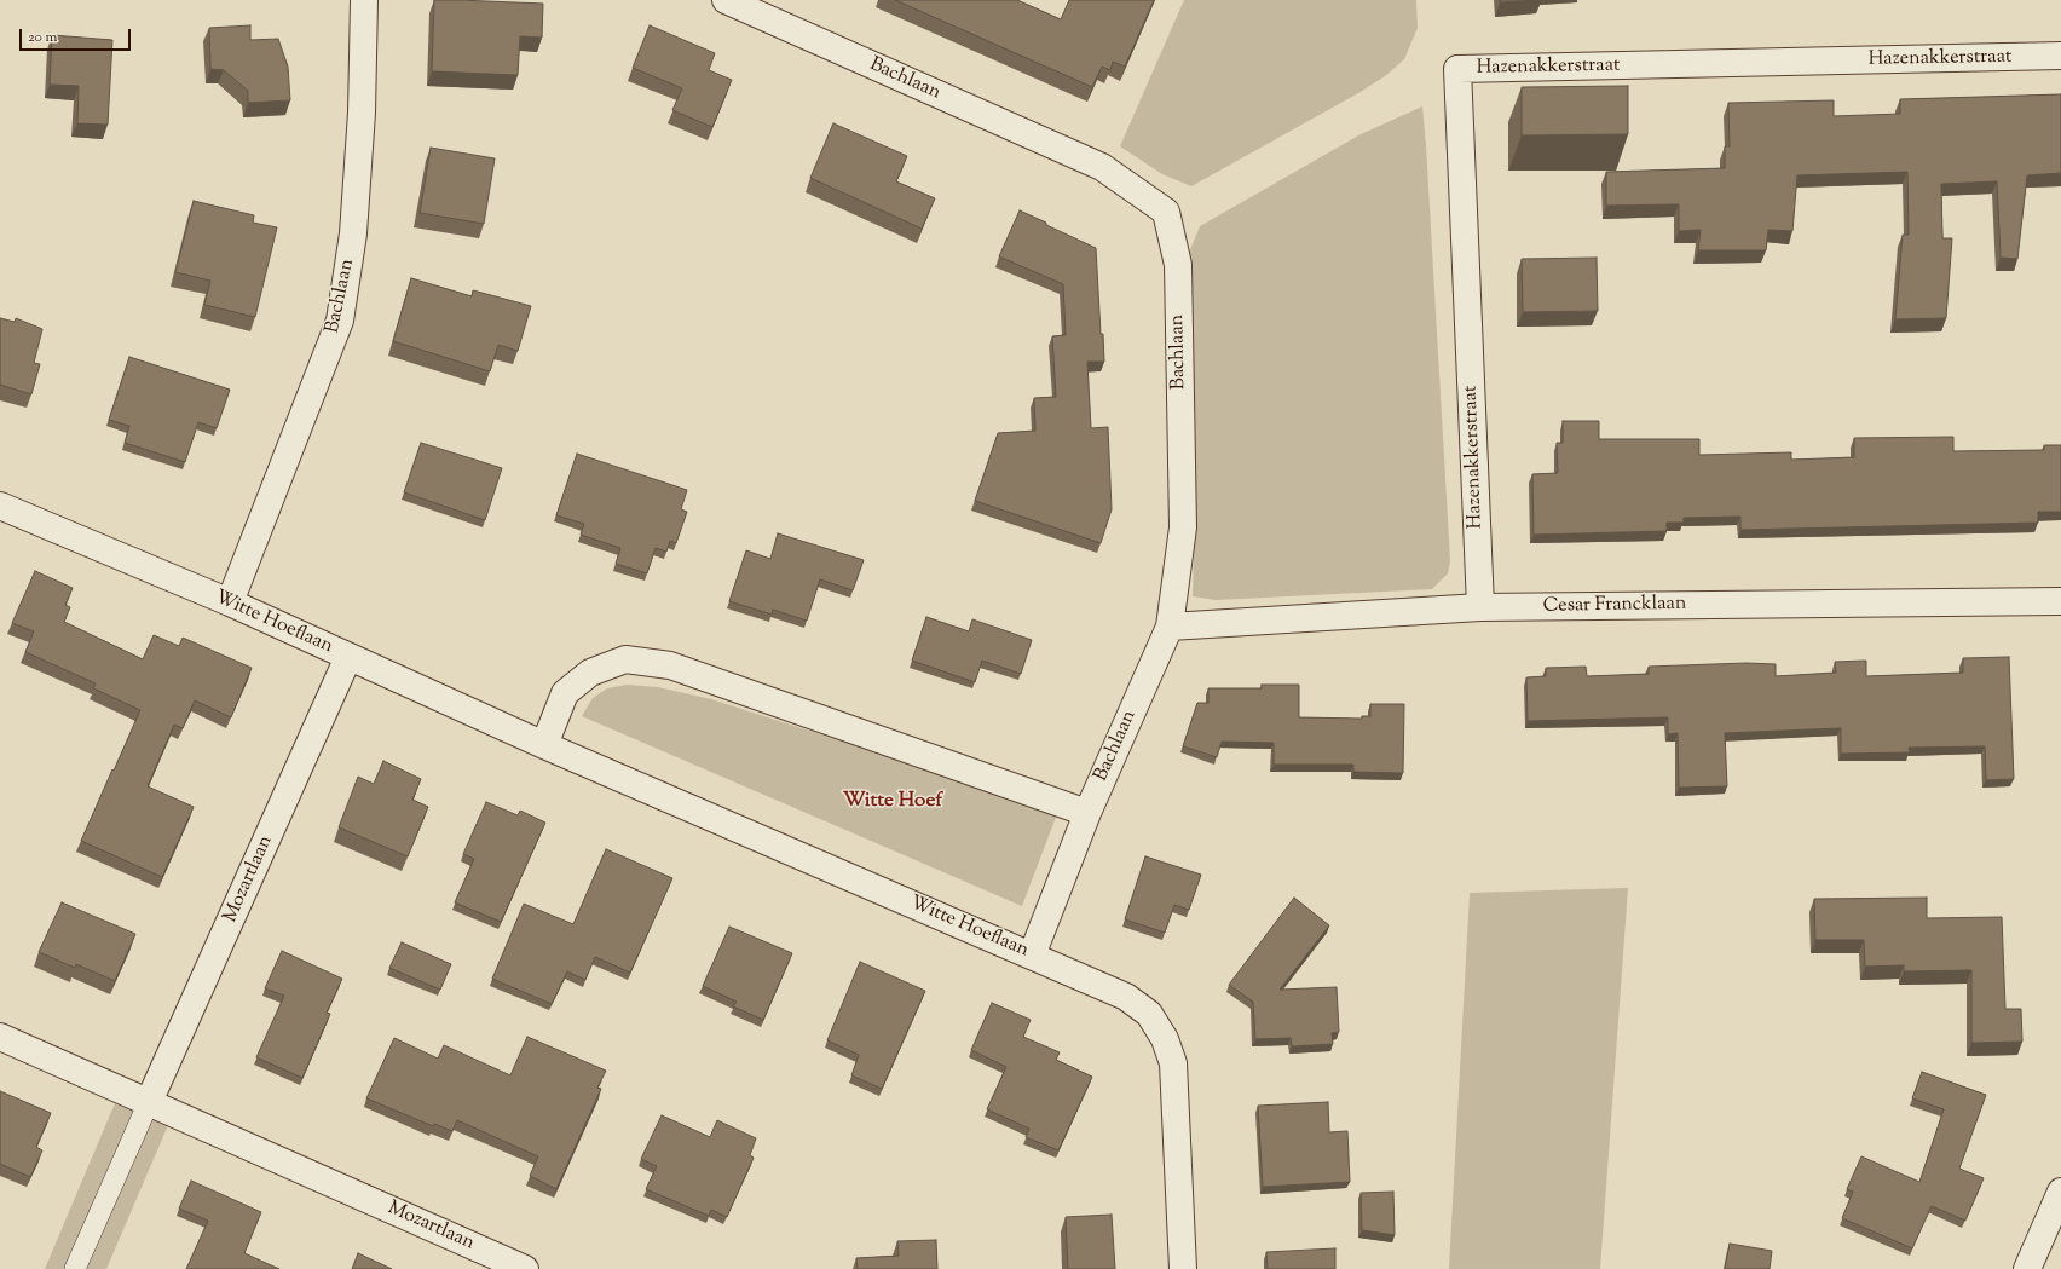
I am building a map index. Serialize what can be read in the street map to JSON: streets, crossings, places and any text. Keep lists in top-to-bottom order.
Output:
{
  "streets": {
    "street": [
      "Hazenakkerstraat",
      "Bachlaan",
      "Cesar Francklaan",
      "Witte Hoeflaan",
      "Mozartlaan"
    ]
  },
  "crossings": [
    ["Hazenakkerstraat", "Cesar Francklaan"],
    ["Bachlaan", "Cesar Francklaan"],
    ["Bachlaan", "Witte Hoeflaan"],
    ["Witte Hoeflaan", "Mozartlaan"]
  ],
  "districts": ["Witte Hoef"],
  "scale_bar": "20 m"
}
